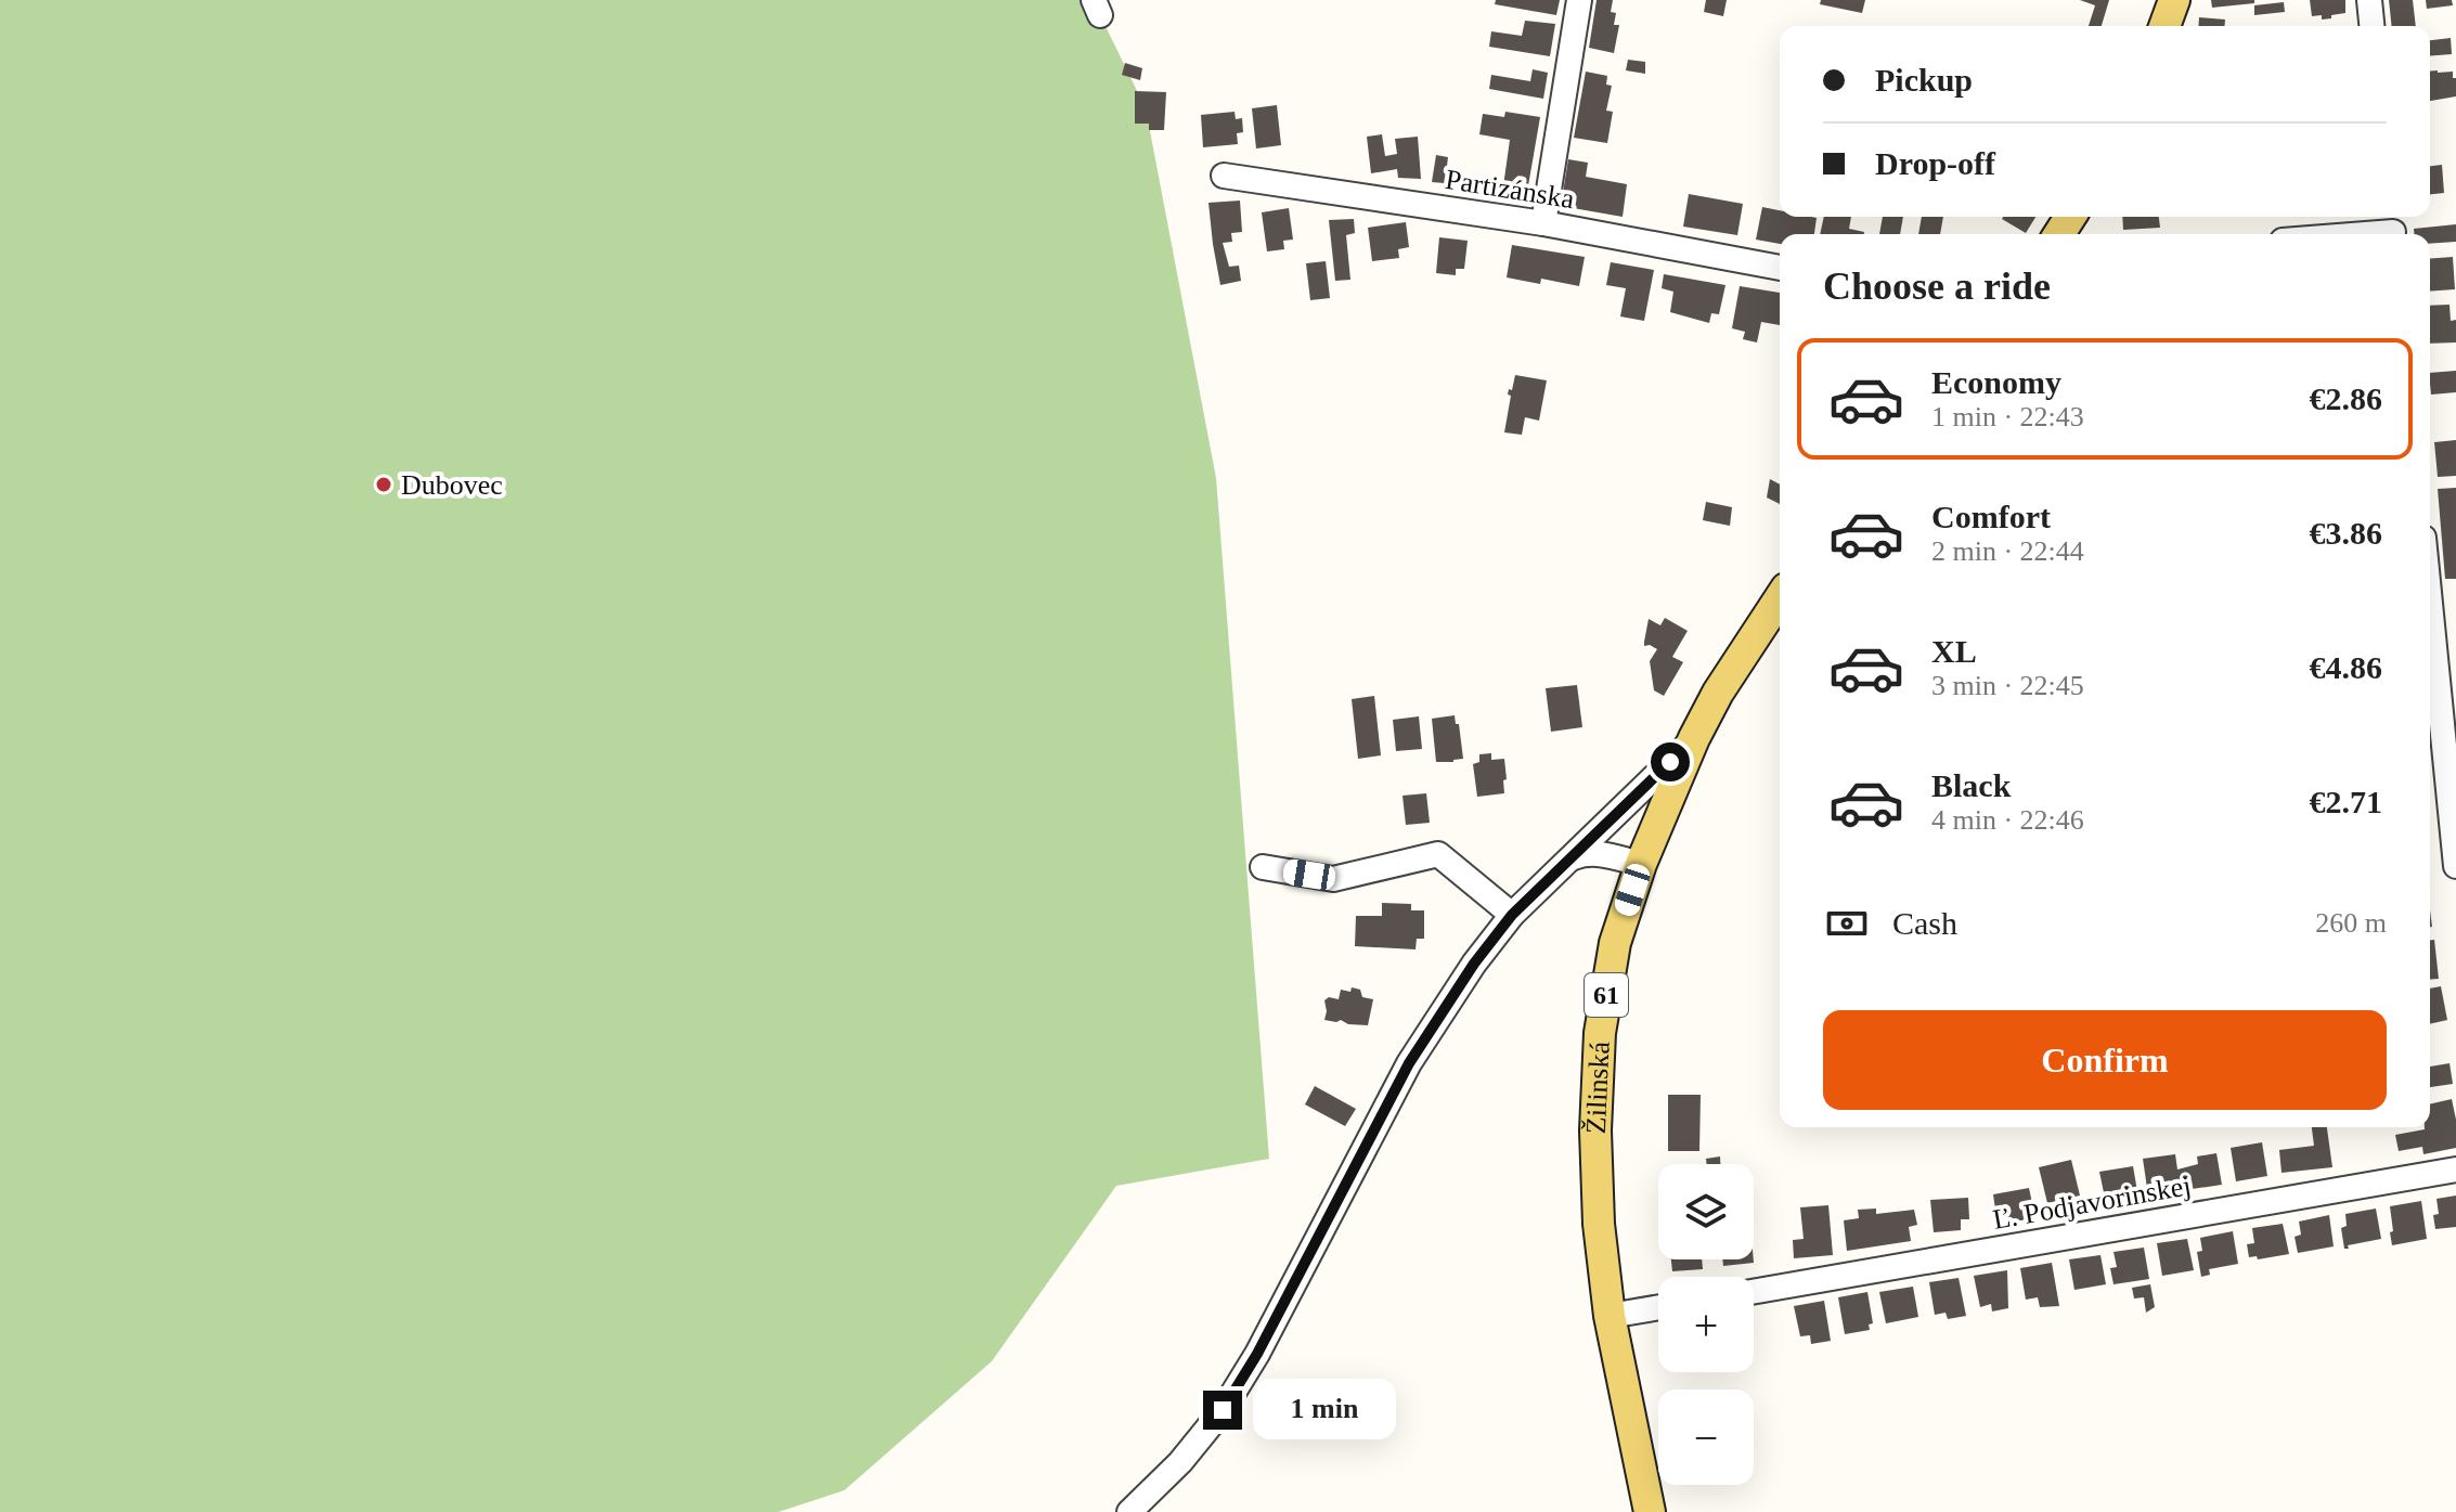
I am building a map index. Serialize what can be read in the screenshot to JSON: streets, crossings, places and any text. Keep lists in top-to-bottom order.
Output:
{
  "streets": {
    "main road": ["61", "Žilinská"],
    "street": ["Partizánska", "Ľ. Podjavorinskej"]
  },
  "crossings": [
    ["61", "Žilinská"]
  ],
  "places": ["Dubovec"],
  "page": {
    "banner": ["Pickup", "Drop-off"],
    "heading": "Choose a ride",
    "list": [
      {
        "name": "Economy",
        "note": "1 min · 22:43",
        "value": "€2.86"
      },
      {
        "name": "Comfort",
        "note": "2 min · 22:44",
        "value": "€3.86"
      },
      {
        "name": "XL",
        "note": "3 min · 22:45",
        "value": "€4.86"
      },
      {
        "name": "Black",
        "note": "4 min · 22:46",
        "value": "€2.71"
      }
    ],
    "pay": ["Cash", "260 m"],
    "buttons": "Confirm",
    "map_buttons": ["+", "−"],
    "bubble": "1 min"
  }
}
